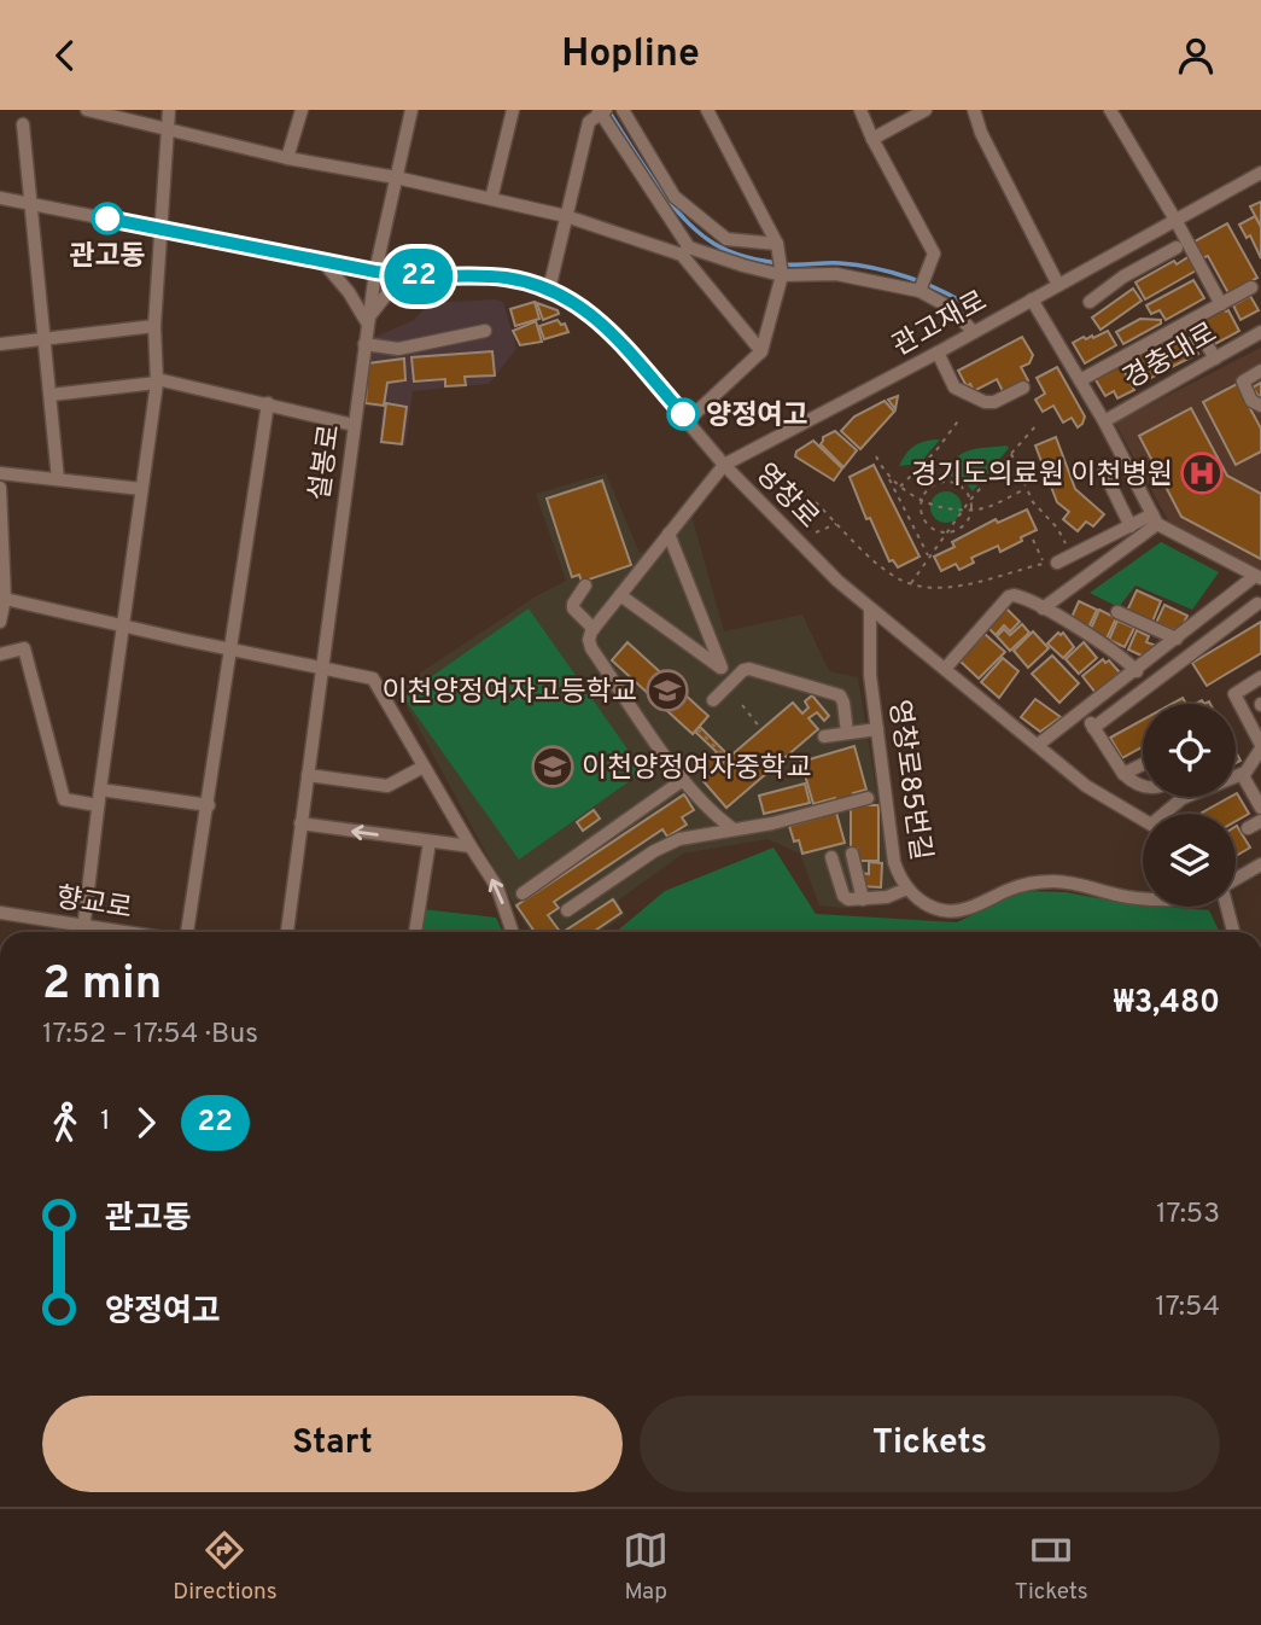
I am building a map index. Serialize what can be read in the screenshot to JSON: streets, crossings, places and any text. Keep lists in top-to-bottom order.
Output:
{
  "streets": {
    "street": [
      "관고재로",
      "경충대로",
      "설봉로",
      "영창로",
      "영창로85번길",
      "향교로"
    ]
  },
  "crossings": [
    ["관고재로", "영창로"],
    ["설봉로", "영창로"],
    ["영창로", "영창로85번길"]
  ],
  "places": {
    "other": ["관고동", "양정여고"],
    "hospital": ["경기도의료원 이천병원"],
    "school or university": ["이천양정여자고등학교", "이천양정여자중학교"]
  },
  "lines": ["bus line 22"],
  "page": {
    "header": "Hopline",
    "on_map": "22",
    "heading": ["2 min", "17:52 – 17:54 · Bus", "₩3,480"],
    "legs": ["1", "22"],
    "list": [
      {
        "name": "관고동",
        "value": "17:53"
      },
      {
        "name": "양정여고",
        "value": "17:54"
      }
    ],
    "buttons": ["Start", "Tickets"],
    "tabs": ["Directions", "Map", "Tickets"]
  }
}
